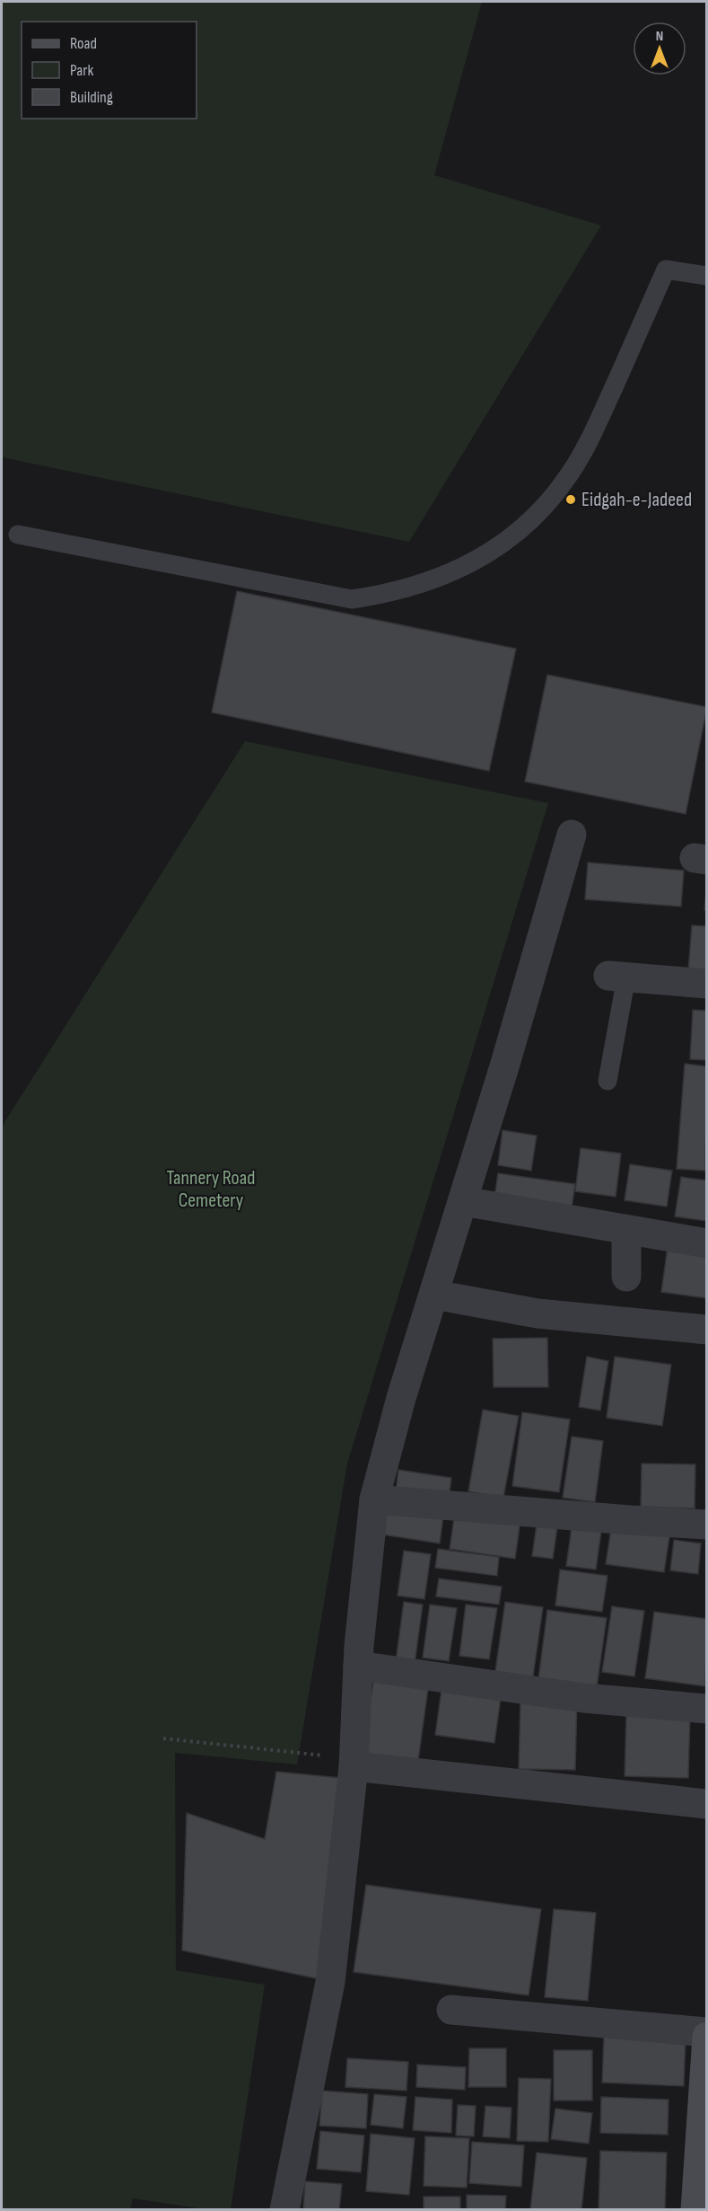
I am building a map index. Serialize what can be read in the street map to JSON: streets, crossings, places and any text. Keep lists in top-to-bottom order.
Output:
{
  "parks": ["Tannery Road Cemetery"],
  "places": ["Eidgah-e-Jadeed"],
  "legend": ["Road", "Park", "Building"],
  "north": "top"
}
